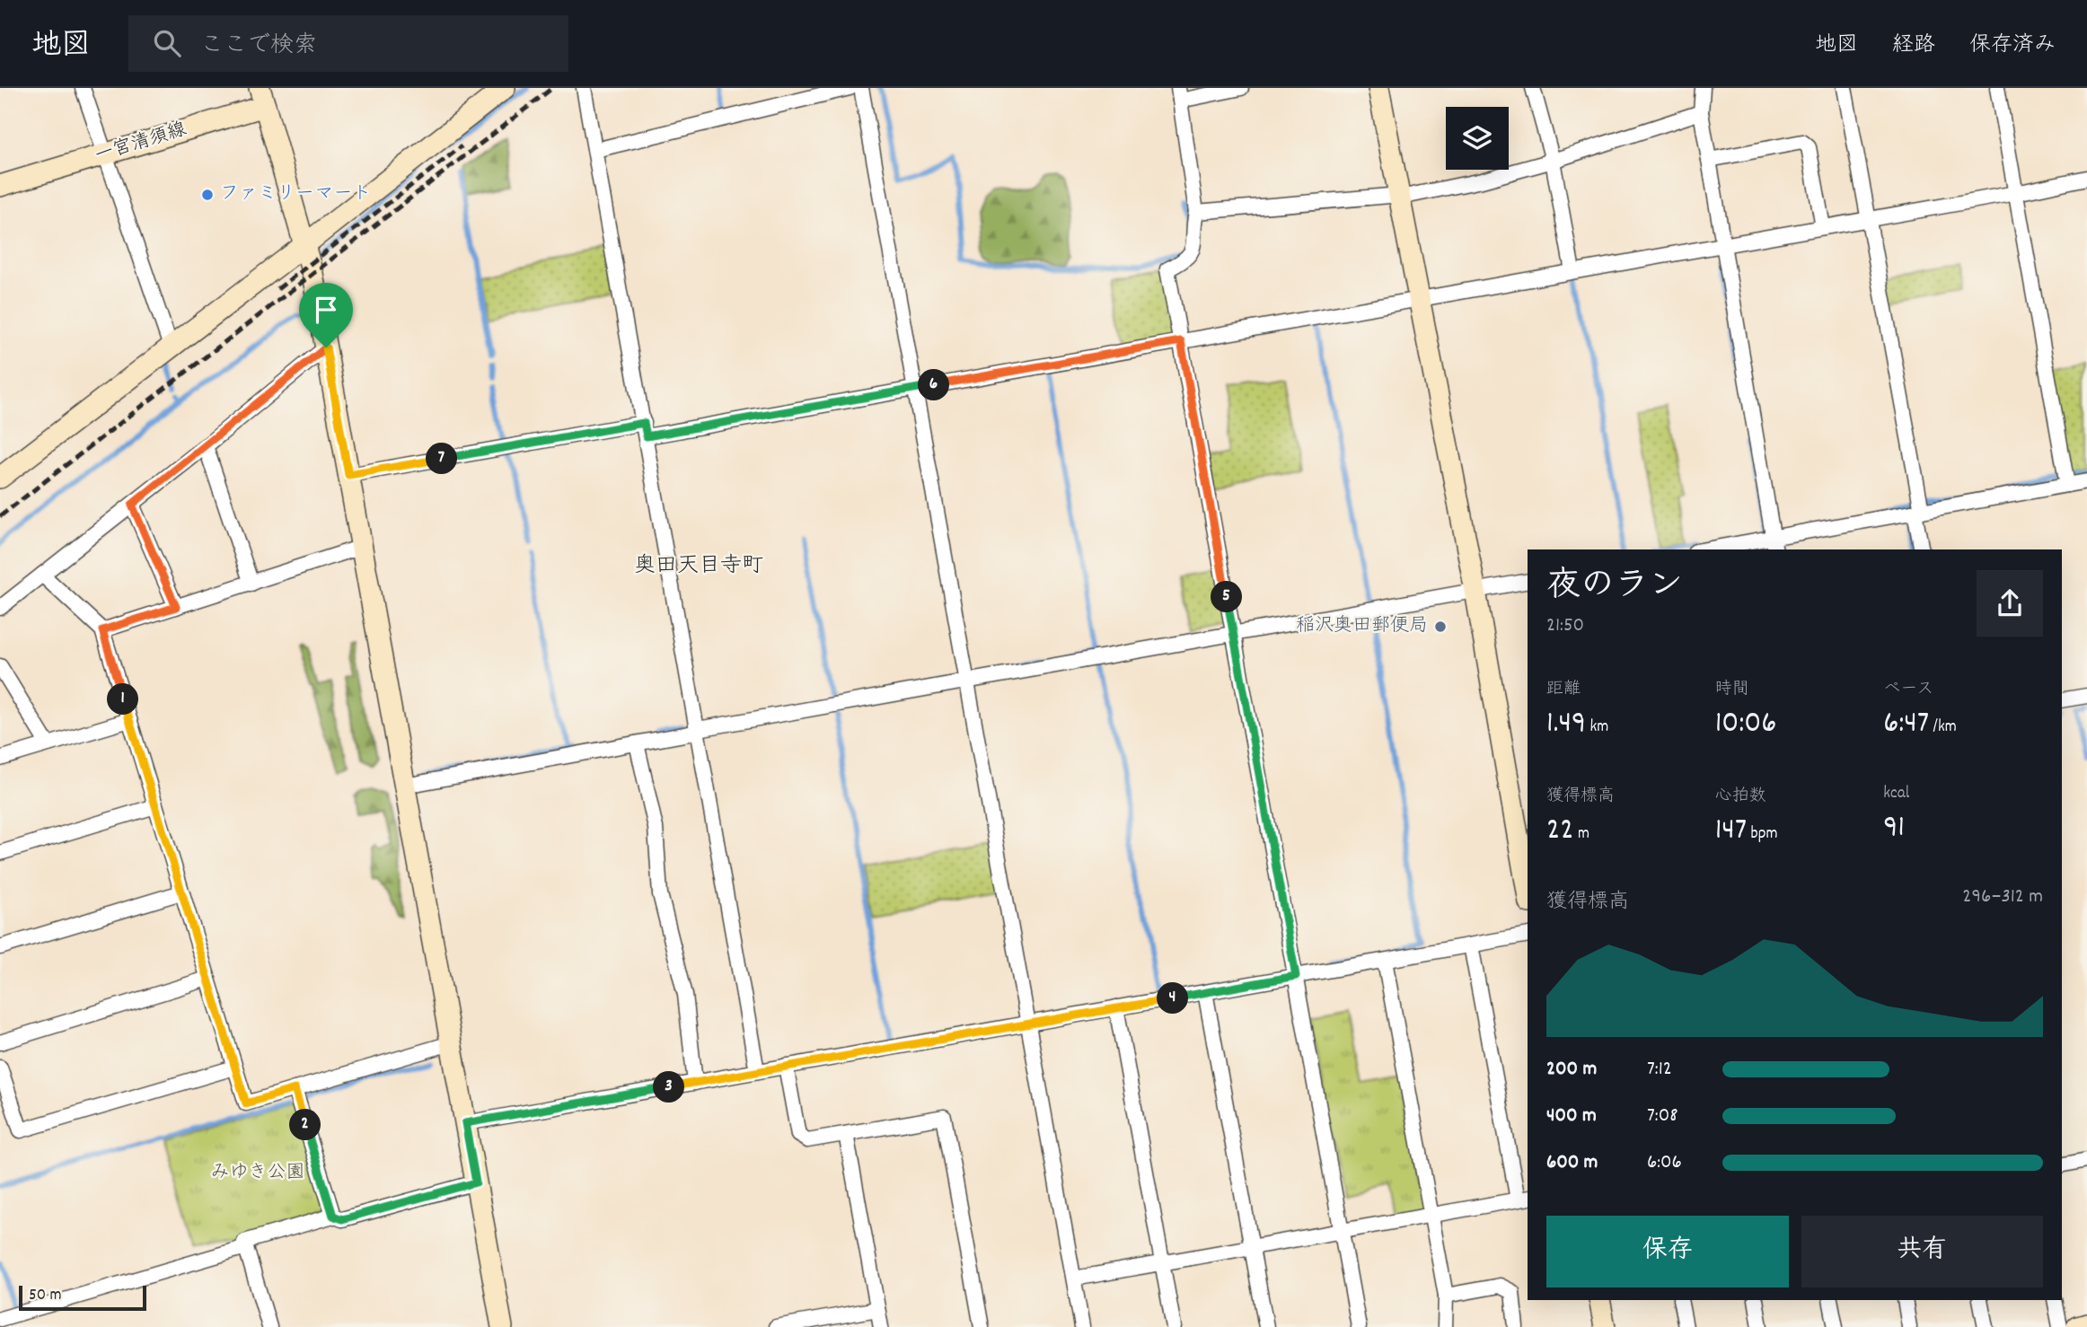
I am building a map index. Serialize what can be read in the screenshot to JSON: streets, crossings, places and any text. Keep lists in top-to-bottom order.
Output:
{
  "streets": {
    "street": ["一宮清須線"]
  },
  "districts": ["奥田天目寺町"],
  "parks": ["みゆき公園"],
  "places": ["ファミリーマート", "稲沢奥田郵便局"],
  "scale_bar": "50 m",
  "page": {
    "header": "地図",
    "search": "ここで検索",
    "nav": ["地図", "経路", "保存済み"],
    "pins": [
      "6",
      "7",
      "5",
      "1",
      "4",
      "3",
      "2"
    ],
    "heading": ["夜のラン", "21:50"],
    "stats": [
      ["距離", "1.49 km"],
      ["時間", "10:06"],
      ["ペース", "6:47 /km"],
      ["獲得標高", "22 m"],
      ["心拍数", "147 bpm"],
      ["kcal", "91"]
    ],
    "chart": ["獲得標高", "296–312 m"],
    "list": [
      {
        "name": "200 m",
        "note": "7:12"
      },
      {
        "name": "400 m",
        "note": "7:08"
      },
      {
        "name": "600 m",
        "note": "6:06"
      }
    ],
    "buttons": ["保存", "共有"],
    "scale": "50 m"
  }
}
